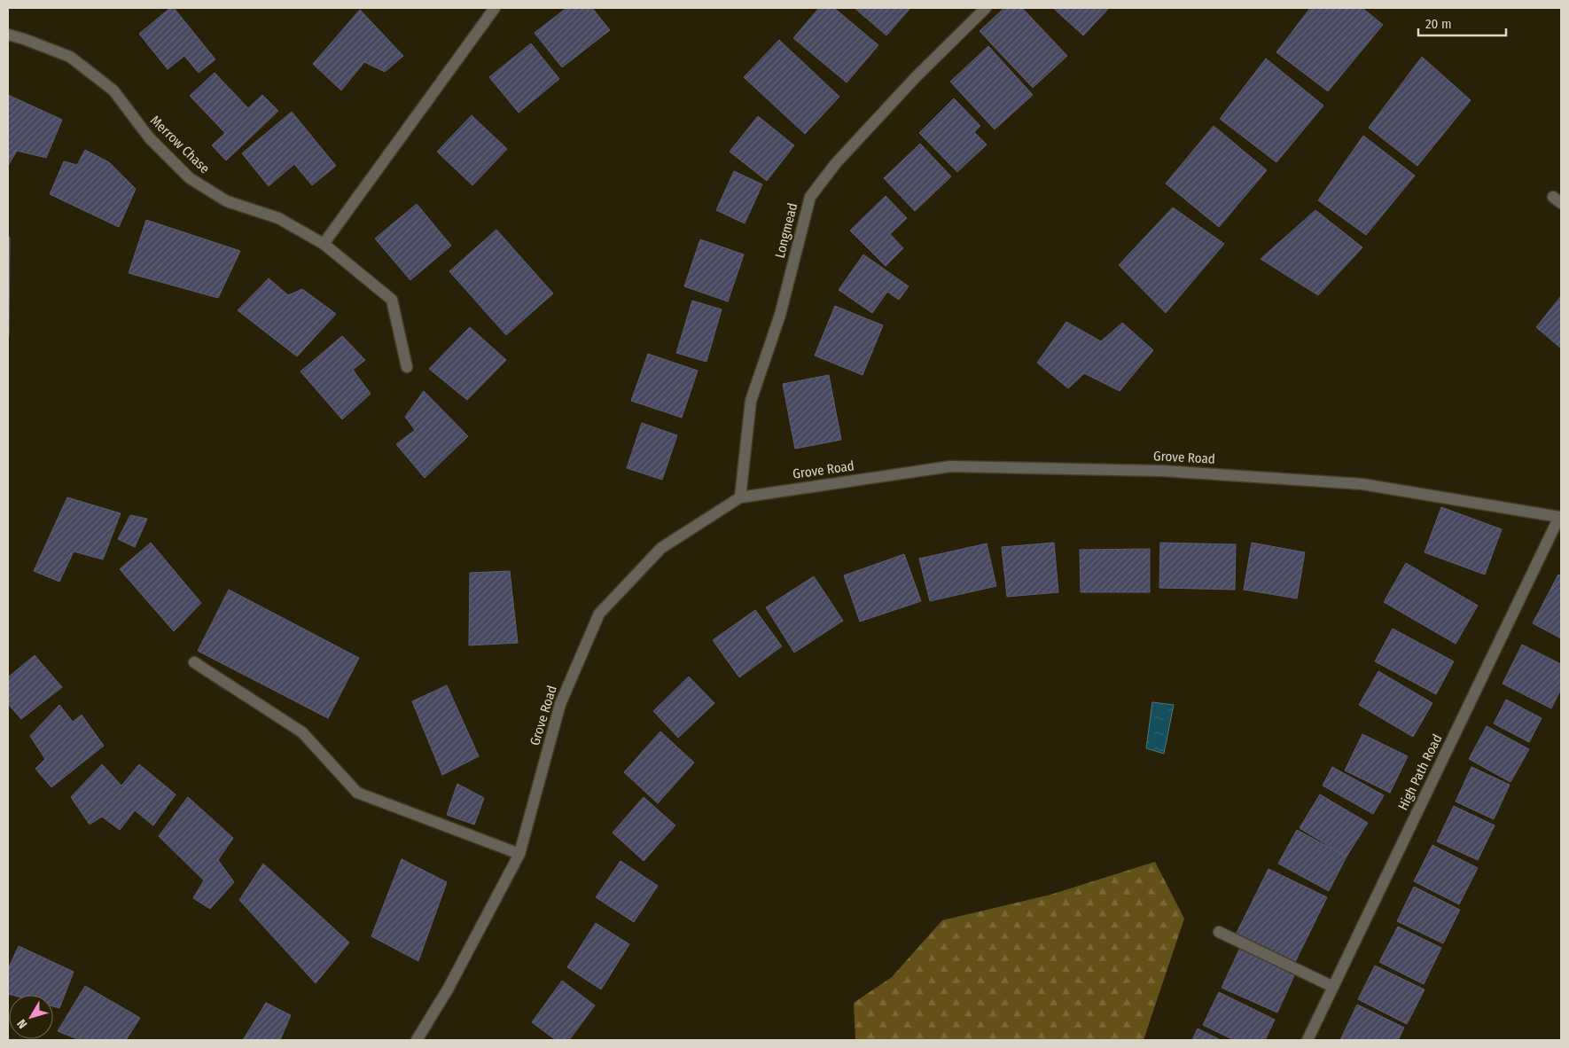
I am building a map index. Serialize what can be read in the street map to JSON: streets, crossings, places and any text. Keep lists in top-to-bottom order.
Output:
{
  "streets": {
    "street": [
      "Merrow Chase",
      "Longmead",
      "Grove Road",
      "High Path Road"
    ]
  },
  "crossings": [
    ["Longmead", "Grove Road"],
    ["Grove Road", "High Path Road"]
  ],
  "scale_bar": "20 m",
  "north": "bottom left"
}
